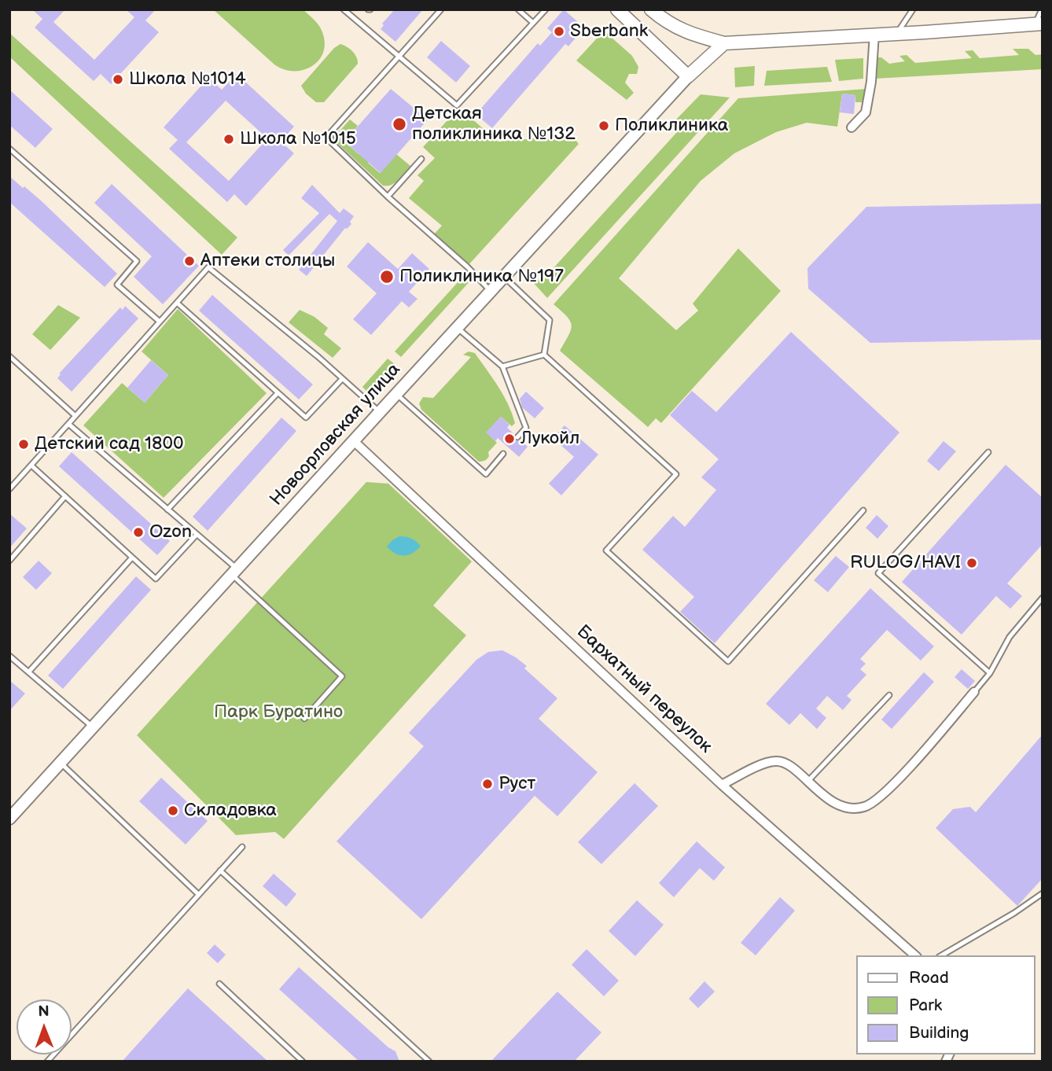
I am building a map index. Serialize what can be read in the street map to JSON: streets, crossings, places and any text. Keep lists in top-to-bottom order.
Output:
{
  "streets": {
    "street": ["Новоорловская улица", "Бархатный переулок"]
  },
  "crossings": [
    ["Новоорловская улица", "Бархатный переулок"]
  ],
  "parks": ["Парк Буратино"],
  "places": [
    "Sberbank",
    "Школа №1014",
    "Детская поликлиника №132",
    "Поликлиника",
    "Школа №1015",
    "Аптеки столицы",
    "Поликлиника №197",
    "Лукойл",
    "Детский сад 1800",
    "Ozon",
    "RULOG/HAVI",
    "Руст",
    "Складовка"
  ],
  "legend": ["Road", "Park", "Building"],
  "north": "top"
}
